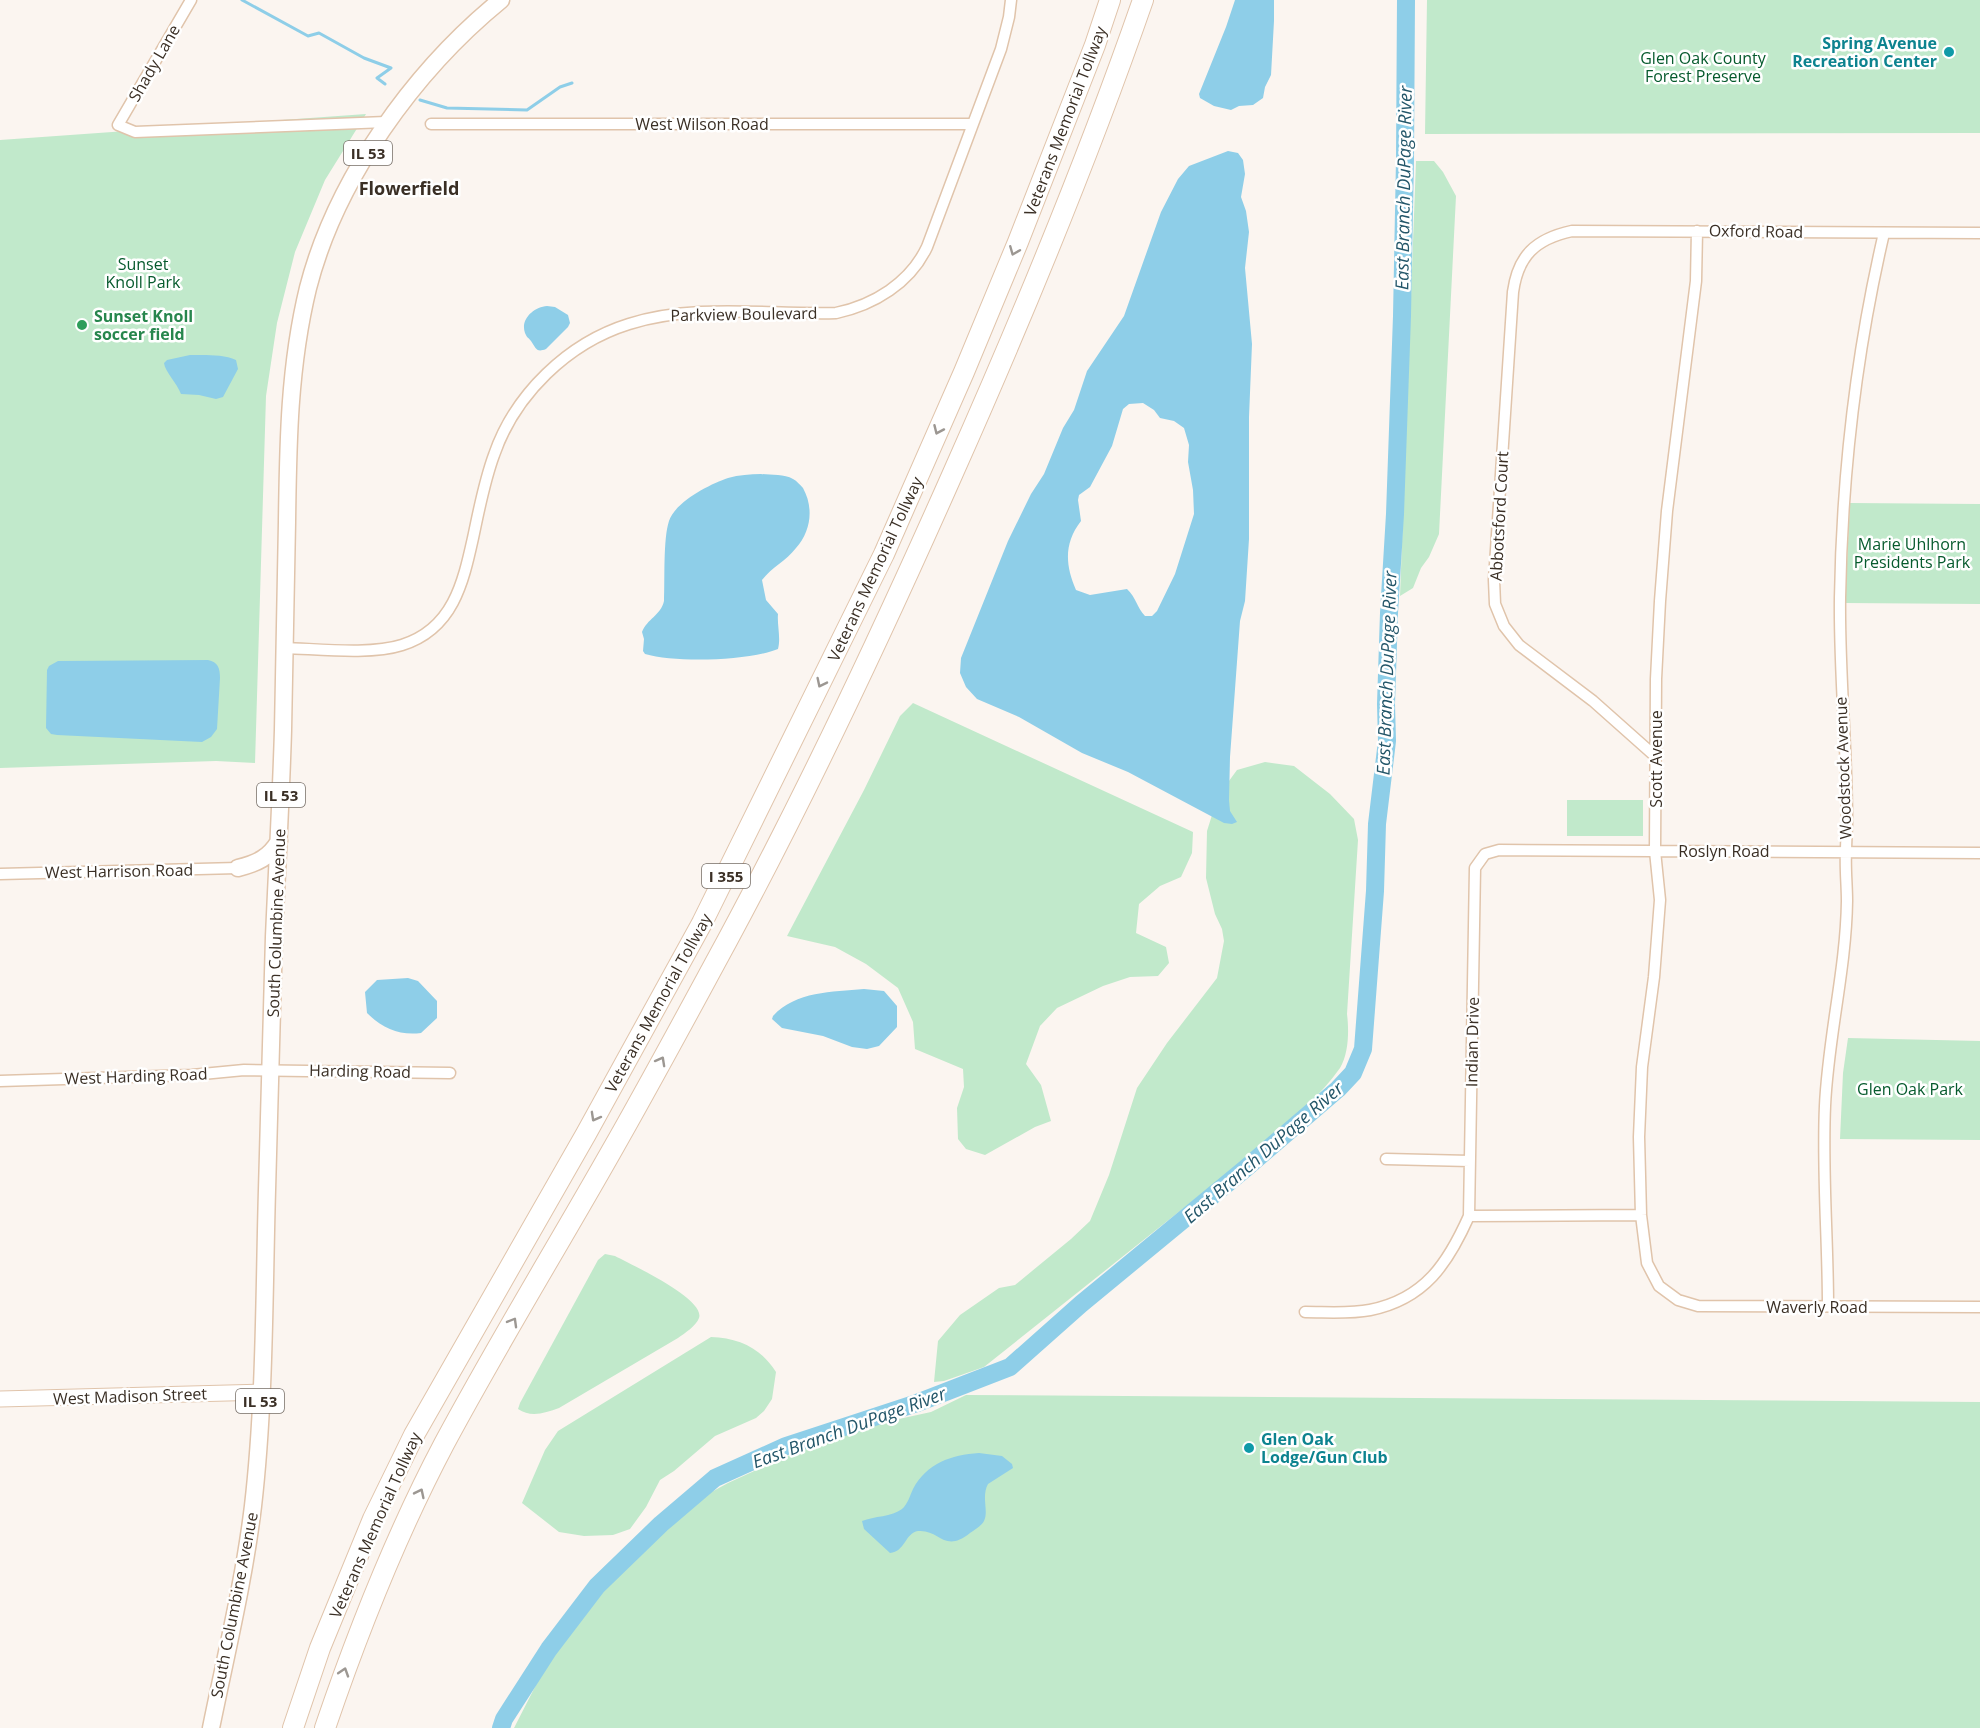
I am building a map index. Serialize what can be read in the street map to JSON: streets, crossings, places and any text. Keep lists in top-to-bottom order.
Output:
{
  "streets": {
    "highway": ["Veterans Memorial Tollway", "I 355"],
    "main road": ["IL 53", "South Columbine Avenue"],
    "street": [
      "Shady Lane",
      "West Wilson Road",
      "Oxford Road",
      "Parkview Boulevard",
      "Abbotsford Court",
      "Scott Avenue",
      "Woodstock Avenue",
      "Roslyn Road",
      "West Harrison Road",
      "Indian Drive",
      "Harding Road",
      "West Harding Road",
      "Waverly Road",
      "West Madison Street"
    ]
  },
  "crossings": [
    ["Shady Lane", "South Columbine Avenue"],
    ["West Wilson Road", "Parkview Boulevard"],
    ["Oxford Road", "Abbotsford Court"],
    ["Oxford Road", "Scott Avenue"],
    ["Oxford Road", "Woodstock Avenue"],
    ["Parkview Boulevard", "South Columbine Avenue"],
    ["Abbotsford Court", "Scott Avenue"],
    ["Scott Avenue", "Roslyn Road"],
    ["Scott Avenue", "Waverly Road"],
    ["Woodstock Avenue", "Roslyn Road"],
    ["Woodstock Avenue", "Waverly Road"],
    ["Roslyn Road", "Indian Drive"],
    ["South Columbine Avenue", "Harding Road"],
    ["South Columbine Avenue", "West Harding Road"],
    ["South Columbine Avenue", "West Madison Street"],
    ["Harding Road", "West Harding Road"]
  ],
  "districts": ["Flowerfield"],
  "water": ["East Branch DuPage River"],
  "parks": [
    "Glen Oak County Forest Preserve",
    "Sunset Knoll Park",
    "Marie Uhlhorn Presidents Park",
    "Glen Oak Park"
  ],
  "places": ["Spring Avenue Recreation Center", "Sunset Knoll soccer field", "Glen Oak Lodge/Gun Club"]
}
